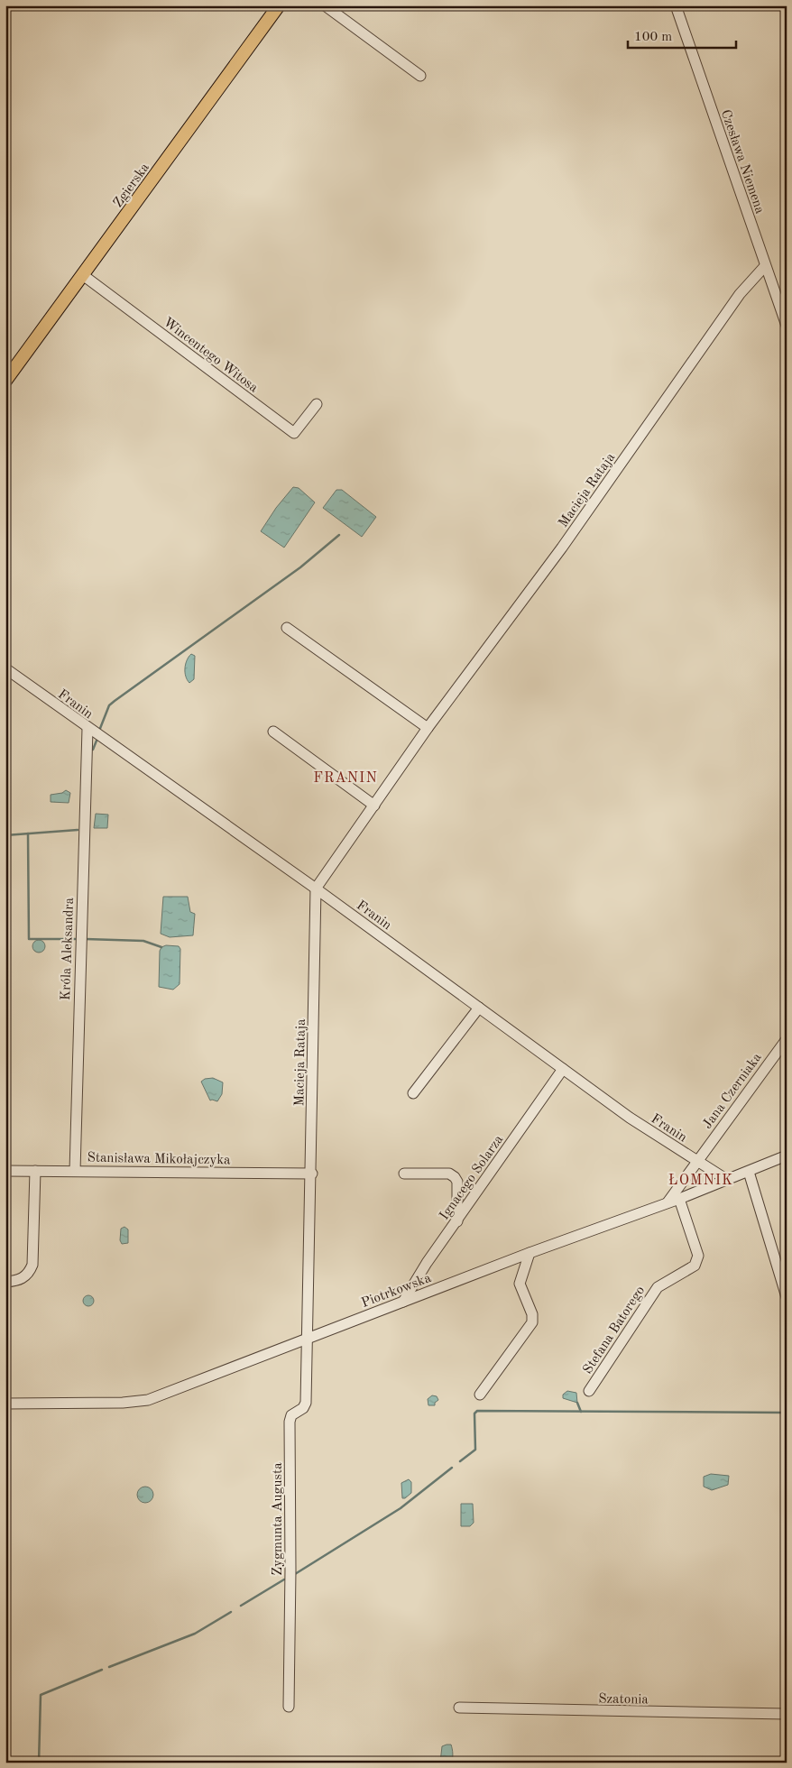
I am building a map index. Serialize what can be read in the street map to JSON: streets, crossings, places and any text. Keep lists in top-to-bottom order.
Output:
{
  "streets": {
    "main road": ["Zgierska"],
    "street": [
      "Czesława Niemena",
      "Wincentego Witosa",
      "Macieja Rataja",
      "Franin",
      "Króla Aleksandra",
      "Jana Czerniaka",
      "Stanisława Mikołajczyka",
      "Ignacego Solarza",
      "Piotrkowska",
      "Stefana Batorego",
      "Zygmunta Augusta",
      "Szatonia"
    ]
  },
  "crossings": [
    ["Czesława Niemena", "Macieja Rataja"],
    ["Zgierska", "Wincentego Witosa"],
    ["Macieja Rataja", "Franin"],
    ["Macieja Rataja", "Stanisława Mikołajczyka"],
    ["Macieja Rataja", "Piotrkowska"],
    ["Macieja Rataja", "Zygmunta Augusta"],
    ["Franin", "Króla Aleksandra"],
    ["Franin", "Jana Czerniaka"],
    ["Franin", "Ignacego Solarza"],
    ["Franin", "Piotrkowska"],
    ["Króla Aleksandra", "Stanisława Mikołajczyka"],
    ["Jana Czerniaka", "Piotrkowska"],
    ["Ignacego Solarza", "Piotrkowska"],
    ["Piotrkowska", "Stefana Batorego"],
    ["Piotrkowska", "Zygmunta Augusta"]
  ],
  "districts": ["FRANIN", "ŁOMNIK"],
  "scale_bar": "100 m"
}
